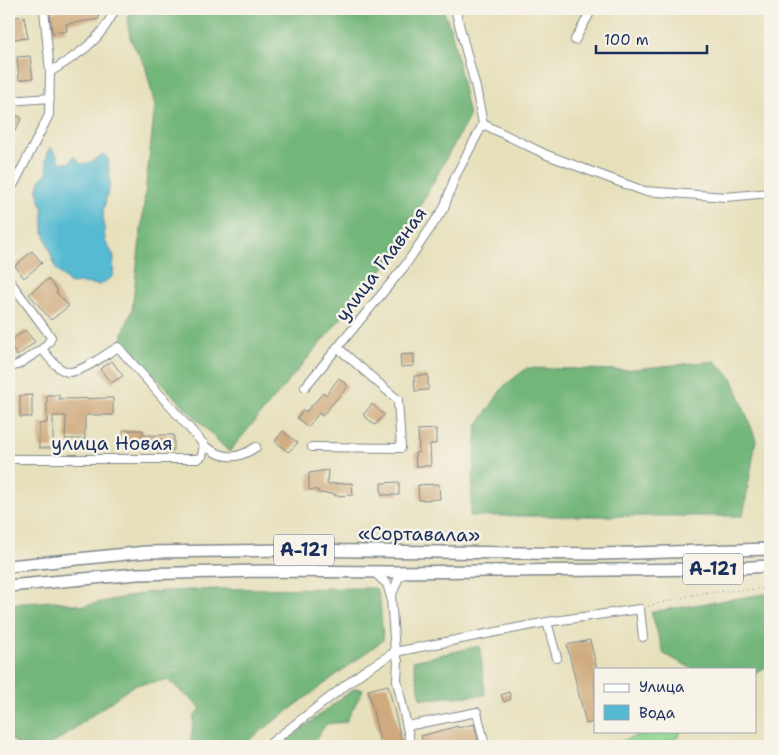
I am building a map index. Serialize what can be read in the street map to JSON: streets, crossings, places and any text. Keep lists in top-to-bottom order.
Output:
{
  "streets": {
    "highway": ["«Сортавала»", "А-121"],
    "street": ["улица Главная", "улица Новая"]
  },
  "legend": ["Улица", "Вода"],
  "scale_bar": "100 m"
}
